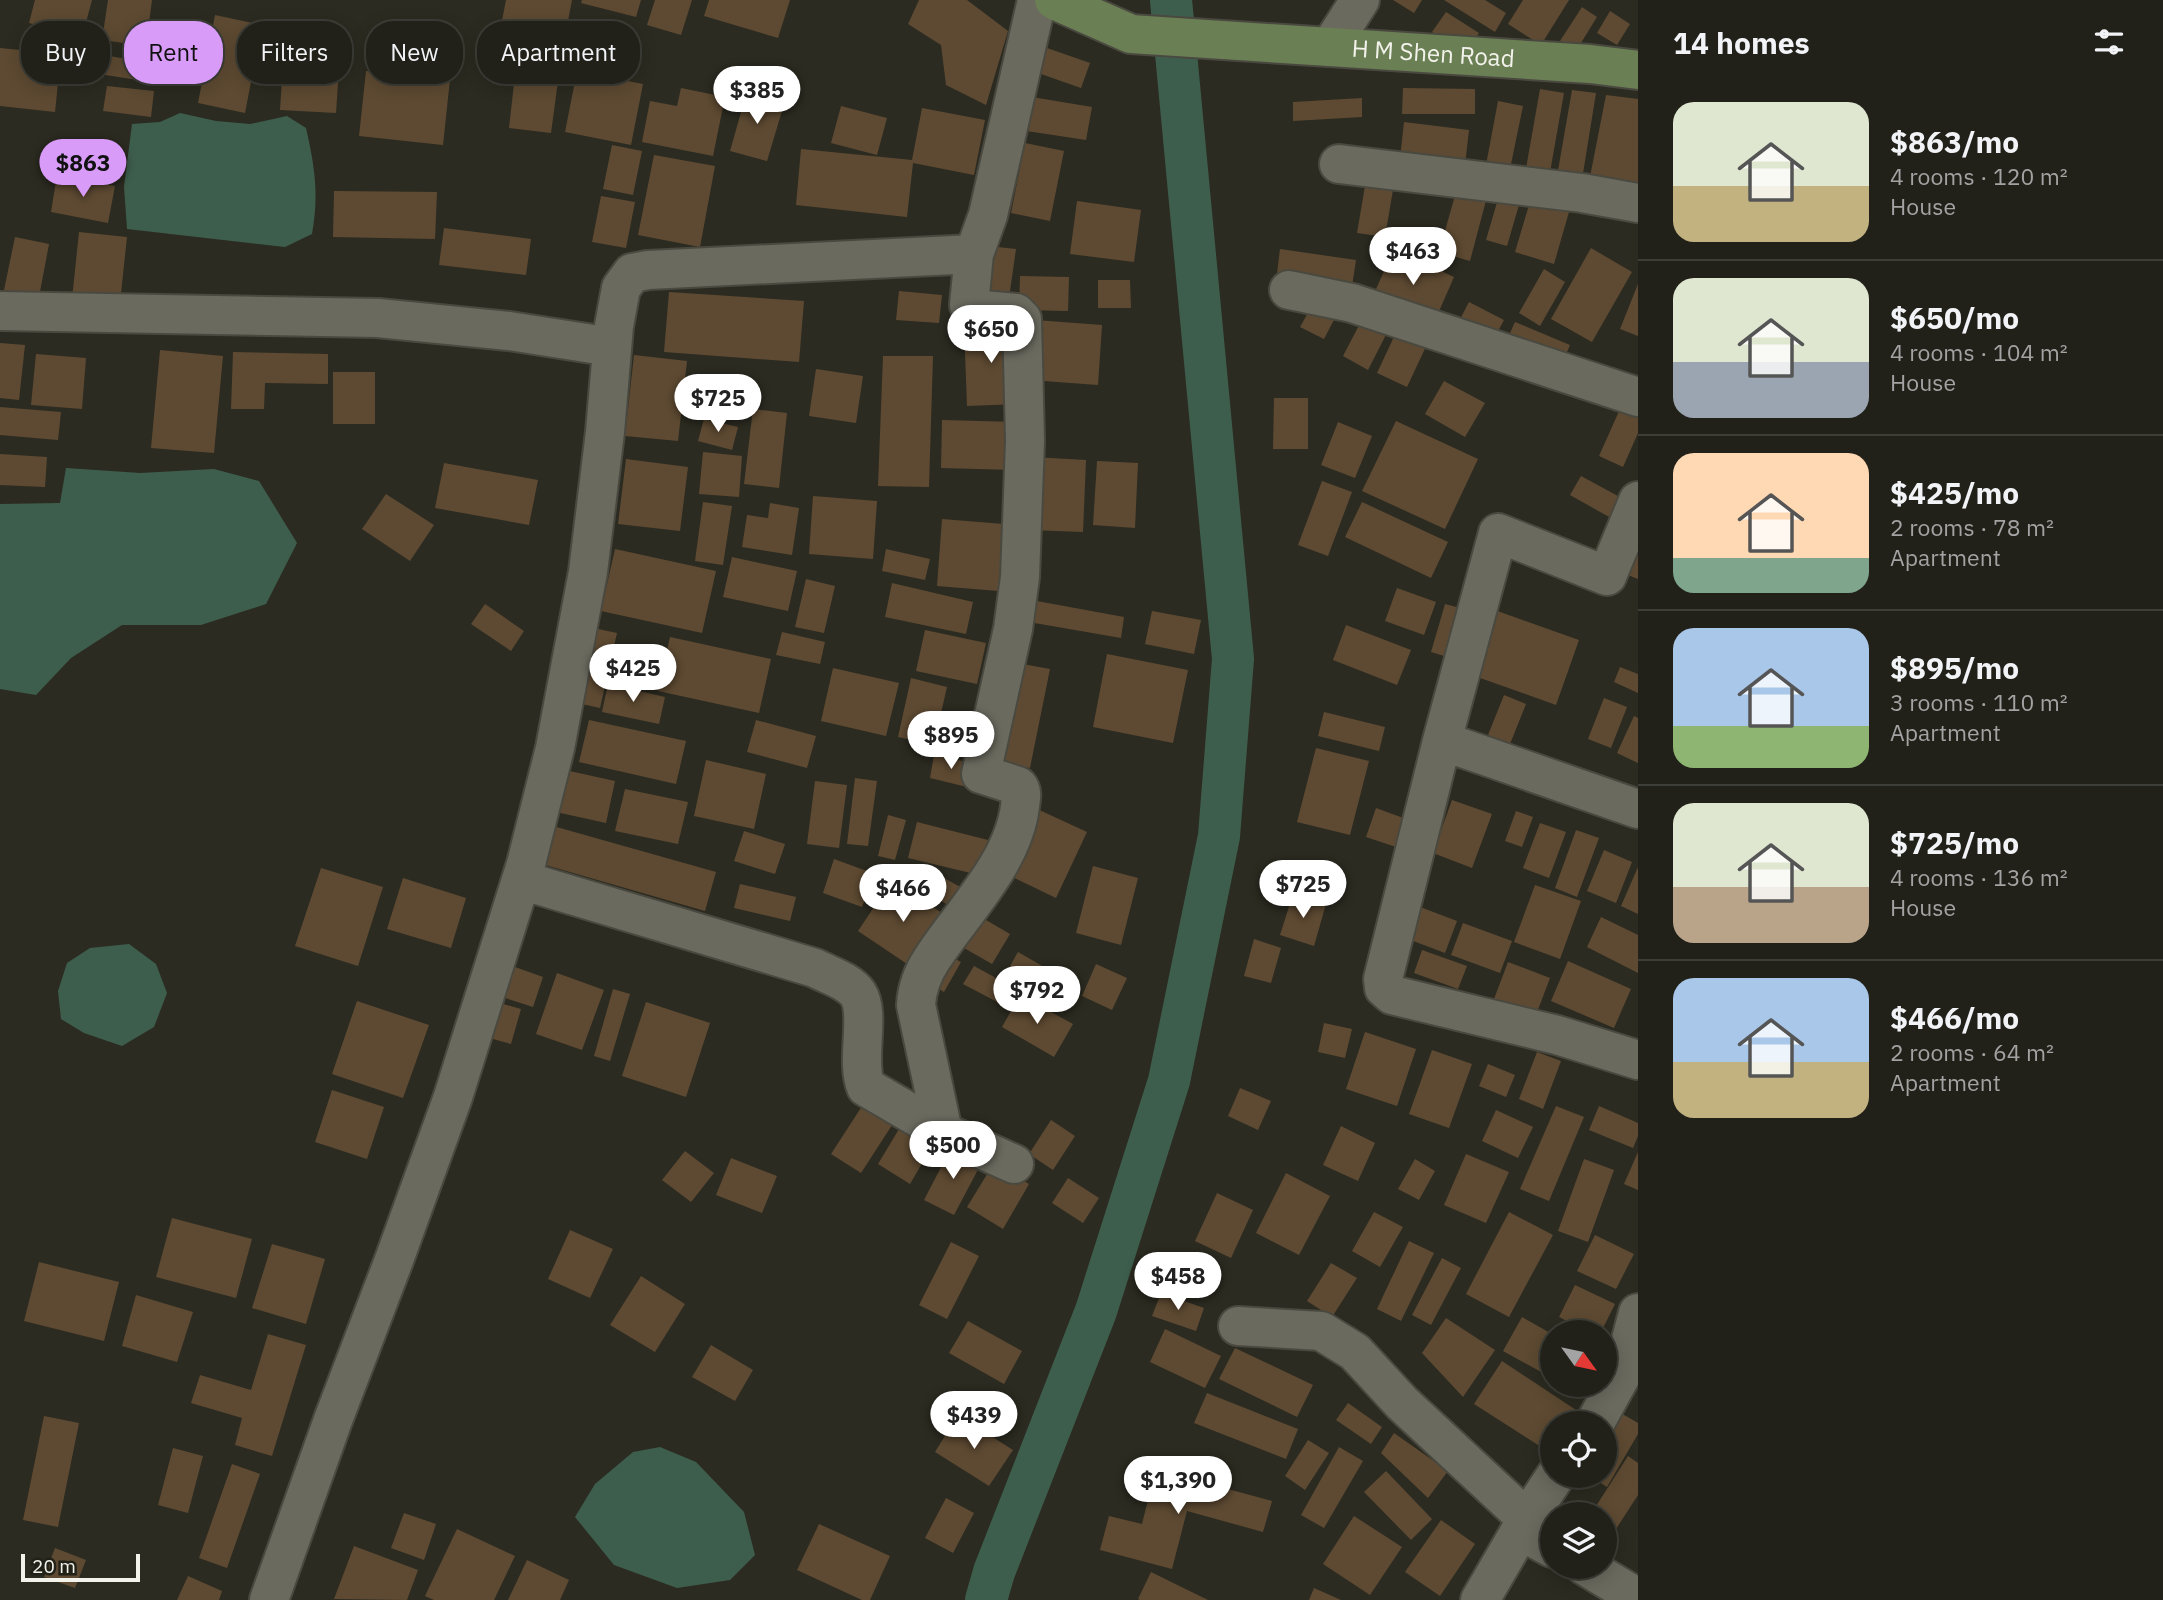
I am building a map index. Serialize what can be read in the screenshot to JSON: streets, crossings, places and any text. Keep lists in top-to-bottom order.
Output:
{
  "streets": {
    "main road": ["H M Shen Road"]
  },
  "scale_bar": "20 m",
  "north": "bottom right",
  "page": {
    "heading": "14 homes",
    "chip": [
      "Buy",
      "Rent",
      "Filters",
      "New",
      "Apartment"
    ],
    "price": [
      "$385",
      "$863",
      "$463",
      "$650",
      "$725",
      "$425",
      "$895",
      "$725",
      "$466",
      "$792",
      "$500",
      "$458",
      "$439",
      "$1,390"
    ],
    "list": [
      {
        "name": "$863/mo",
        "note": "4 rooms · 120 m² · House"
      },
      {
        "name": "$650/mo",
        "note": "4 rooms · 104 m² · House"
      },
      {
        "name": "$425/mo",
        "note": "2 rooms · 78 m² · Apartment"
      },
      {
        "name": "$895/mo",
        "note": "3 rooms · 110 m² · Apartment"
      },
      {
        "name": "$725/mo",
        "note": "4 rooms · 136 m² · House"
      },
      {
        "name": "$466/mo",
        "note": "2 rooms · 64 m² · Apartment"
      }
    ],
    "scale": "20 m"
  }
}
